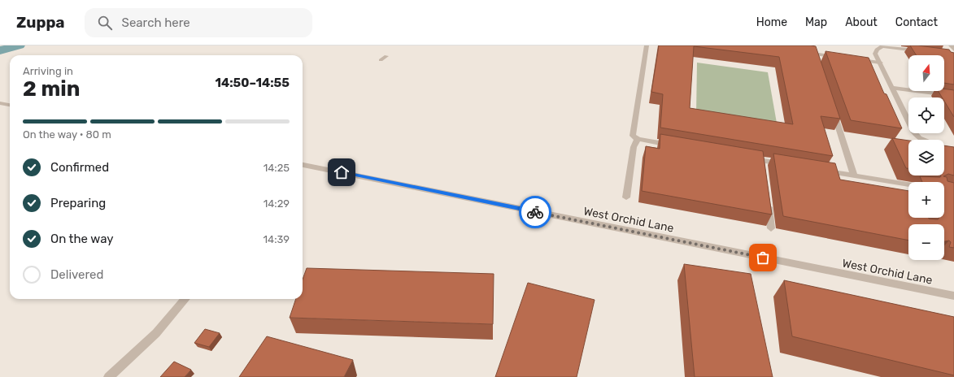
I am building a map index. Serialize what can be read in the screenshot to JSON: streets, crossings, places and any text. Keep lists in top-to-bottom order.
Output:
{
  "streets": {
    "street": ["West Orchid Lane"]
  },
  "north": "top",
  "page": {
    "header": "Zuppa",
    "search": "Search here",
    "nav": [
      "Home",
      "Map",
      "About",
      "Contact"
    ],
    "map_buttons": ["+", "−"],
    "heading": ["2 min", "Arriving in", "14:50–14:55"],
    "bar": "On the way · 80 m",
    "list": [
      ["Confirmed", "14:25"],
      ["Preparing", "14:29"],
      ["On the way", "14:39"],
      "Delivered"
    ]
  }
}
